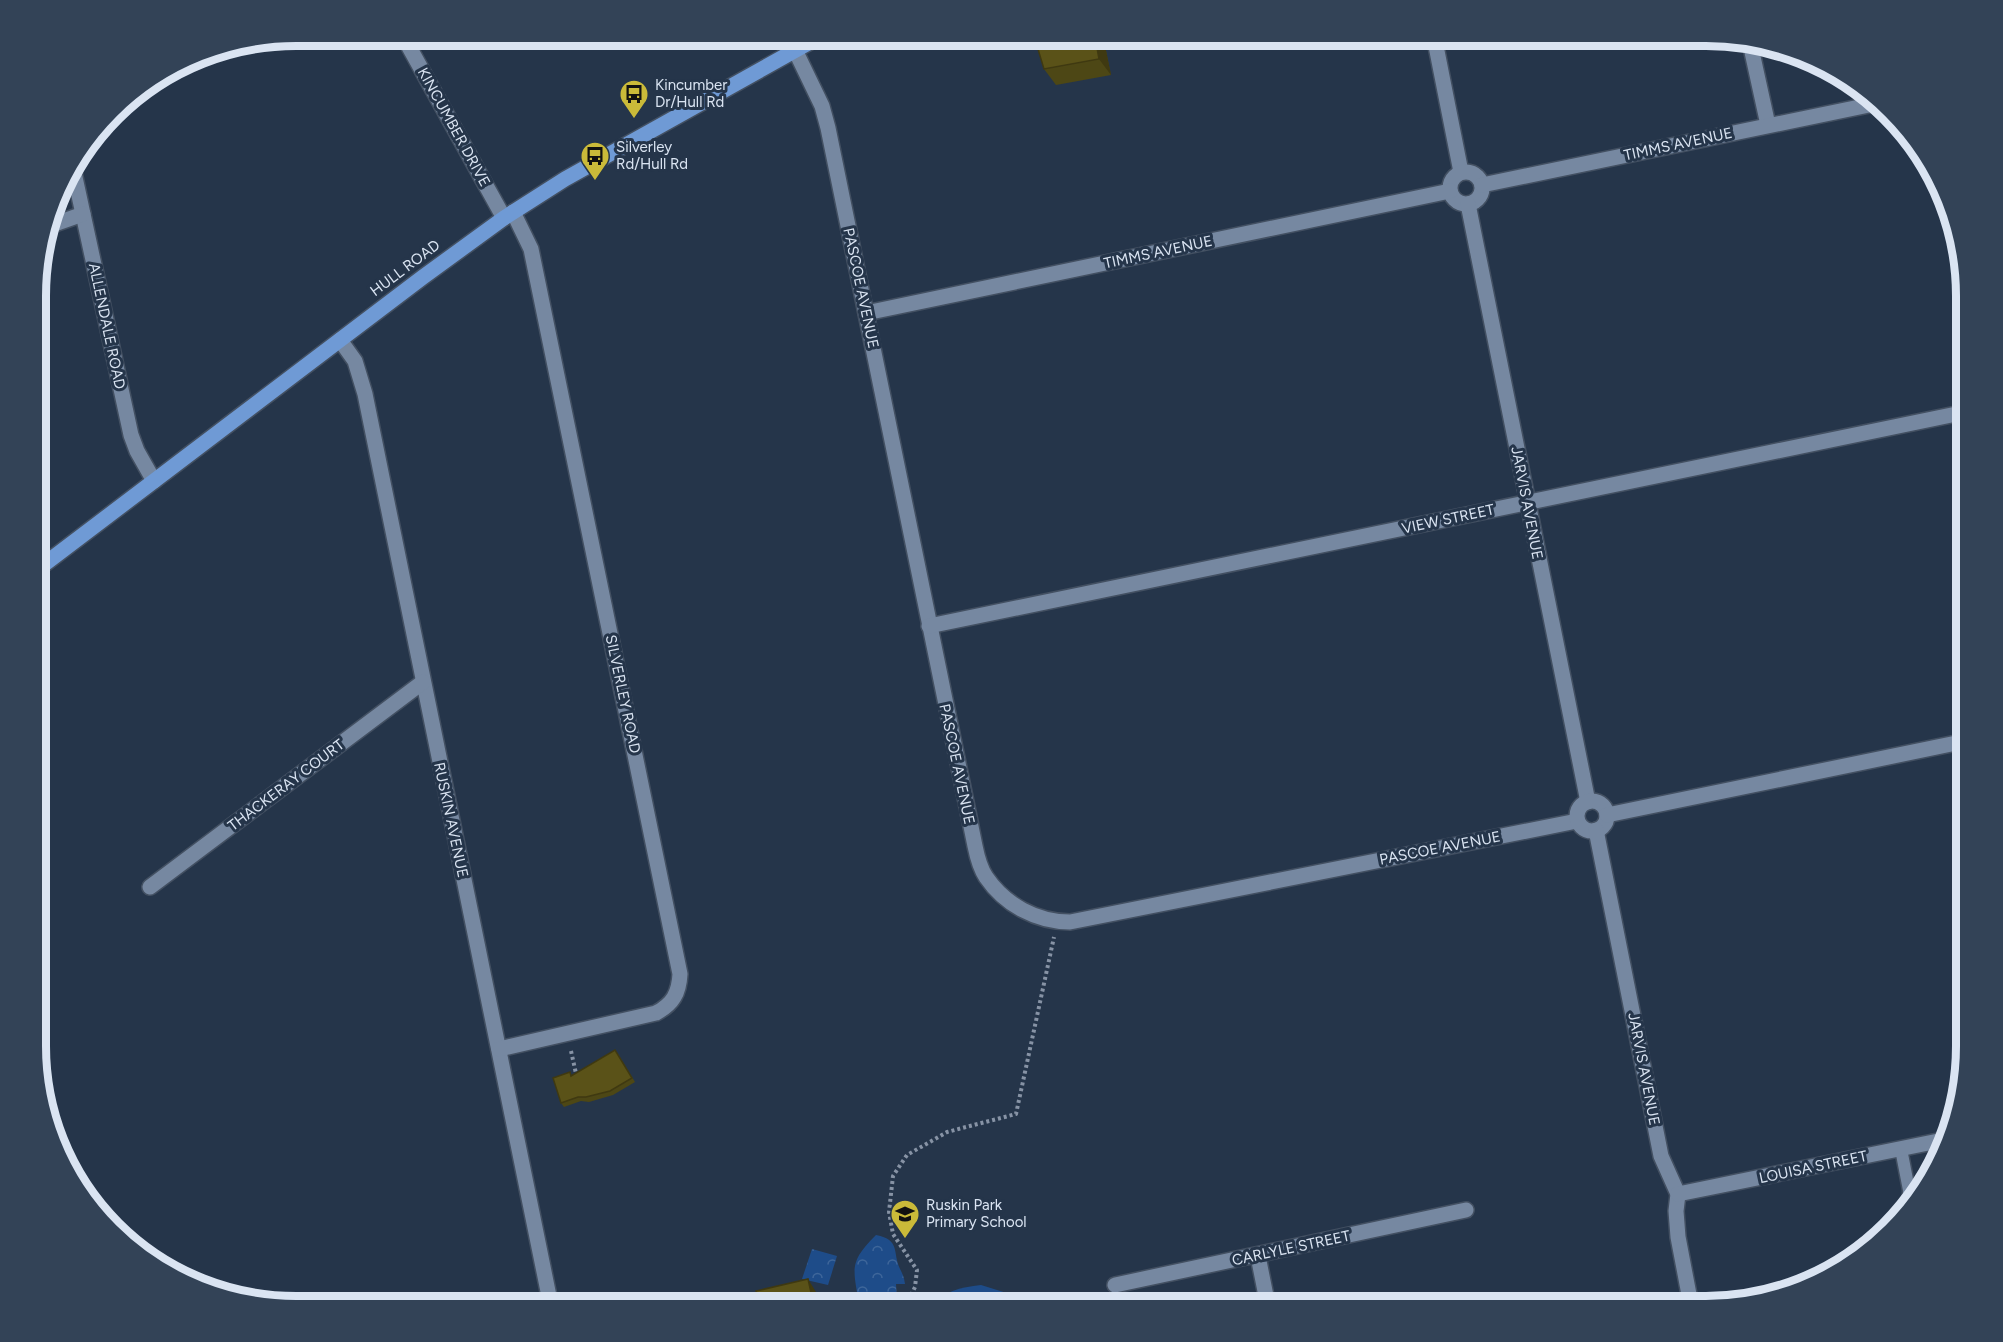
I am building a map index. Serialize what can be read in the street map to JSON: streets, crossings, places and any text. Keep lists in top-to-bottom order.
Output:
{
  "streets": {
    "main road": ["HULL ROAD"],
    "street": [
      "KINCUMBER DRIVE",
      "TIMMS AVENUE",
      "PASCOE AVENUE",
      "ALLENDALE ROAD",
      "JARVIS AVENUE",
      "VIEW STREET",
      "SILVERLEY ROAD",
      "THACKERAY COURT",
      "RUSKIN AVENUE",
      "LOUISA STREET",
      "CARLYLE STREET"
    ]
  },
  "crossings": [
    ["KINCUMBER DRIVE", "HULL ROAD"],
    ["KINCUMBER DRIVE", "SILVERLEY ROAD"],
    ["TIMMS AVENUE", "PASCOE AVENUE"],
    ["TIMMS AVENUE", "JARVIS AVENUE"],
    ["HULL ROAD", "PASCOE AVENUE"],
    ["HULL ROAD", "ALLENDALE ROAD"],
    ["HULL ROAD", "SILVERLEY ROAD"],
    ["HULL ROAD", "RUSKIN AVENUE"],
    ["PASCOE AVENUE", "JARVIS AVENUE"],
    ["PASCOE AVENUE", "VIEW STREET"],
    ["JARVIS AVENUE", "VIEW STREET"],
    ["JARVIS AVENUE", "LOUISA STREET"],
    ["SILVERLEY ROAD", "RUSKIN AVENUE"],
    ["THACKERAY COURT", "RUSKIN AVENUE"]
  ],
  "places": {
    "bus stop": ["Kincumber Dr/Hull Rd", "Silverley Rd/Hull Rd"],
    "school or university": ["Ruskin Park Primary School"]
  }
}
